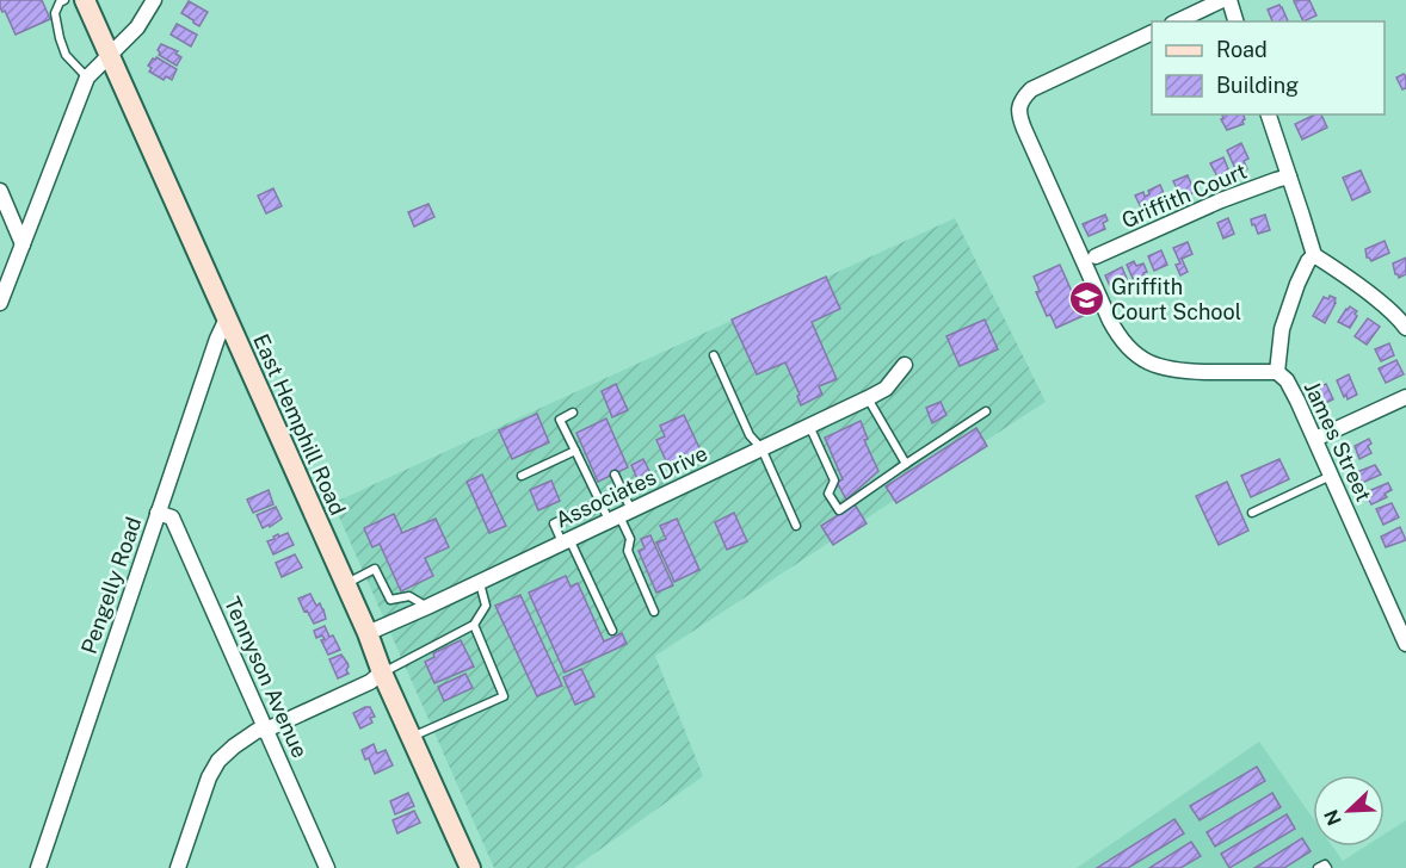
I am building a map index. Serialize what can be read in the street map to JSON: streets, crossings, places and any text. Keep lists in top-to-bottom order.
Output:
{
  "streets": {
    "street": [
      "Griffith Court",
      "East Hemphill Road",
      "James Street",
      "Associates Drive",
      "Pengelly Road",
      "Tennyson Avenue"
    ]
  },
  "crossings": [
    ["East Hemphill Road", "Associates Drive"],
    ["East Hemphill Road", "Pengelly Road"],
    ["Pengelly Road", "Tennyson Avenue"]
  ],
  "places": {
    "school or university": ["Griffith Court School"]
  },
  "legend": ["Road", "Building"],
  "north": "bottom left"
}
